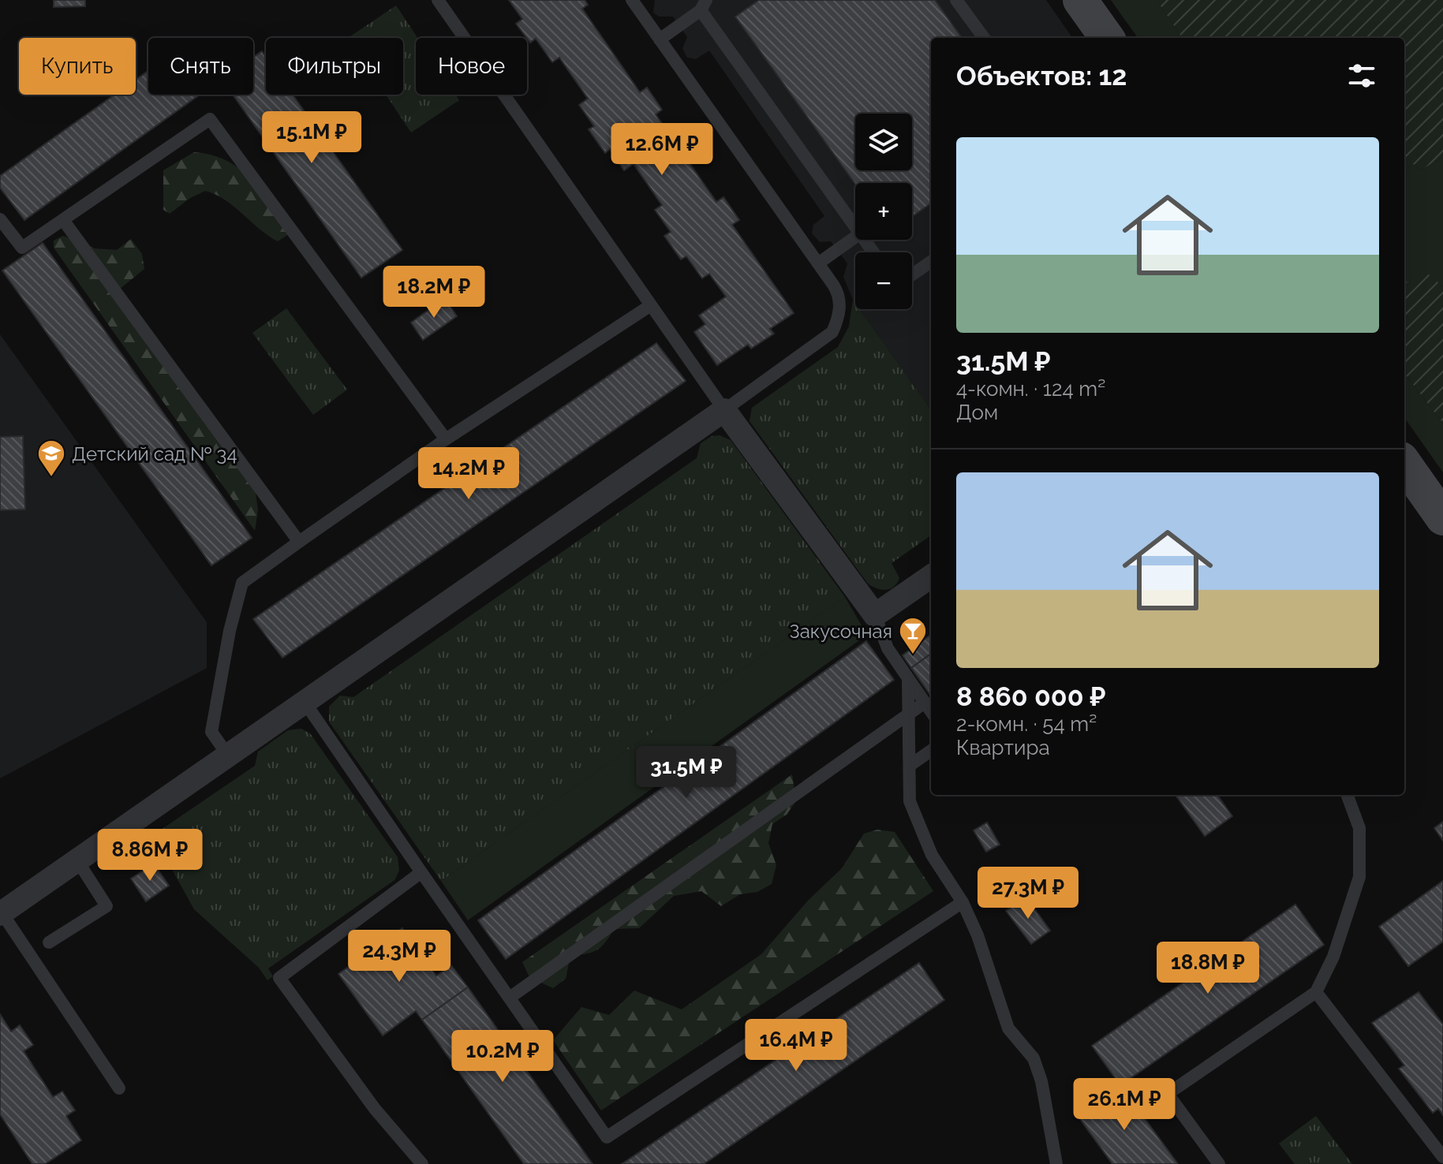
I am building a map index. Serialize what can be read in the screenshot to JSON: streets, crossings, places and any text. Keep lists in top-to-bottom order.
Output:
{
  "places": {
    "school or university": ["Детский сад № 34"],
    "bar": ["Закусочная"]
  },
  "page": {
    "chip": [
      "Купить",
      "Снять",
      "Фильтры",
      "Новое"
    ],
    "heading": "Объектов: 12",
    "price": [
      "15.1M ₽",
      "12.6M ₽",
      "18.2M ₽",
      "14.2M ₽",
      "31.5M ₽",
      "8.86M ₽",
      "27.3M ₽",
      "24.3M ₽",
      "18.8M ₽",
      "16.4M ₽",
      "10.2M ₽",
      "26.1M ₽"
    ],
    "map_buttons": ["+", "−"],
    "list": [
      {
        "name": "31.5M ₽",
        "note": "4-комн. · 124 m² · Дом"
      },
      {
        "name": "8 860 000 ₽",
        "note": "2-комн. · 54 m² · Квартира"
      }
    ]
  }
}
